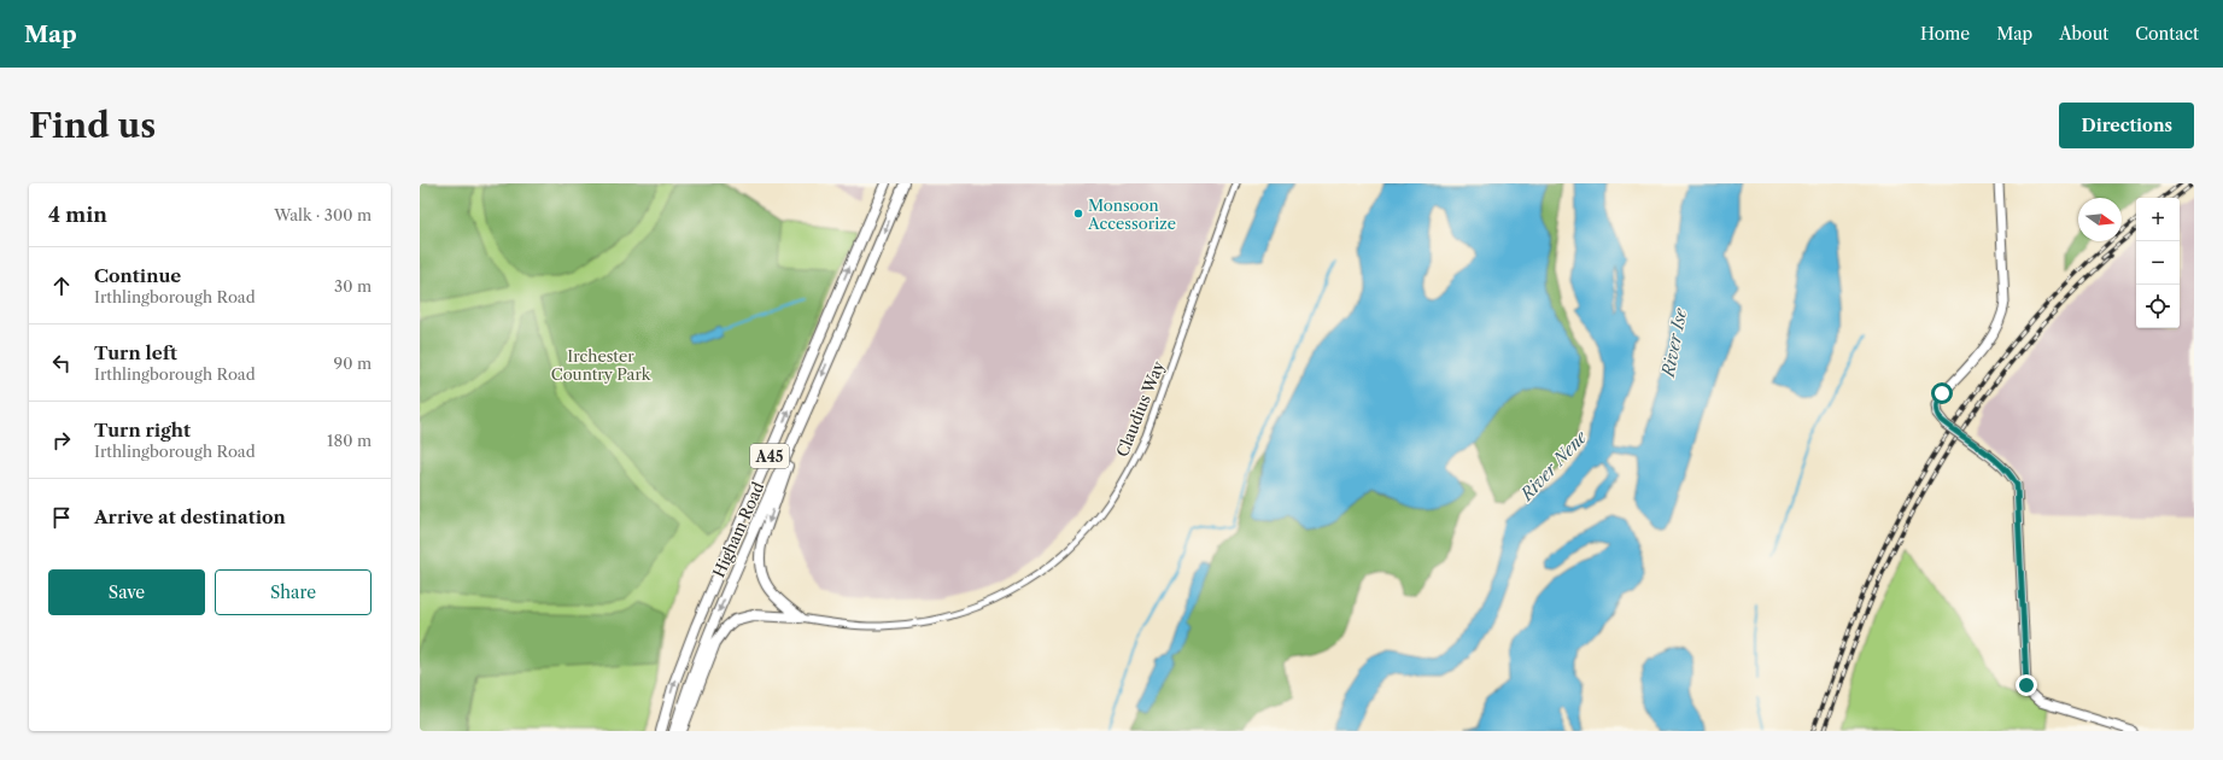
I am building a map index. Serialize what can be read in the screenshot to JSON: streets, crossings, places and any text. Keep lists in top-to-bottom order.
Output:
{
  "streets": {
    "highway": ["A45", "Higham Road"],
    "street": ["Claudius Way"]
  },
  "water": ["River Ise", "River Nene"],
  "parks": ["Irchester Country Park"],
  "places": ["Monsoon Accessorize"],
  "north": "right",
  "page": {
    "header": "Map",
    "nav": [
      "Home",
      "Map",
      "About",
      "Contact"
    ],
    "buttons": [
      "Directions",
      ["Save", "Share"]
    ],
    "title": "Find us",
    "heading": ["4 min", "Walk · 300 m"],
    "map_buttons": ["+", "−"],
    "list": [
      ["Continue", "Irthlingborough Road", "30 m"],
      ["Turn left", "Irthlingborough Road", "90 m"],
      ["Turn right", "Irthlingborough Road", "180 m"],
      "Arrive at destination"
    ]
  }
}
